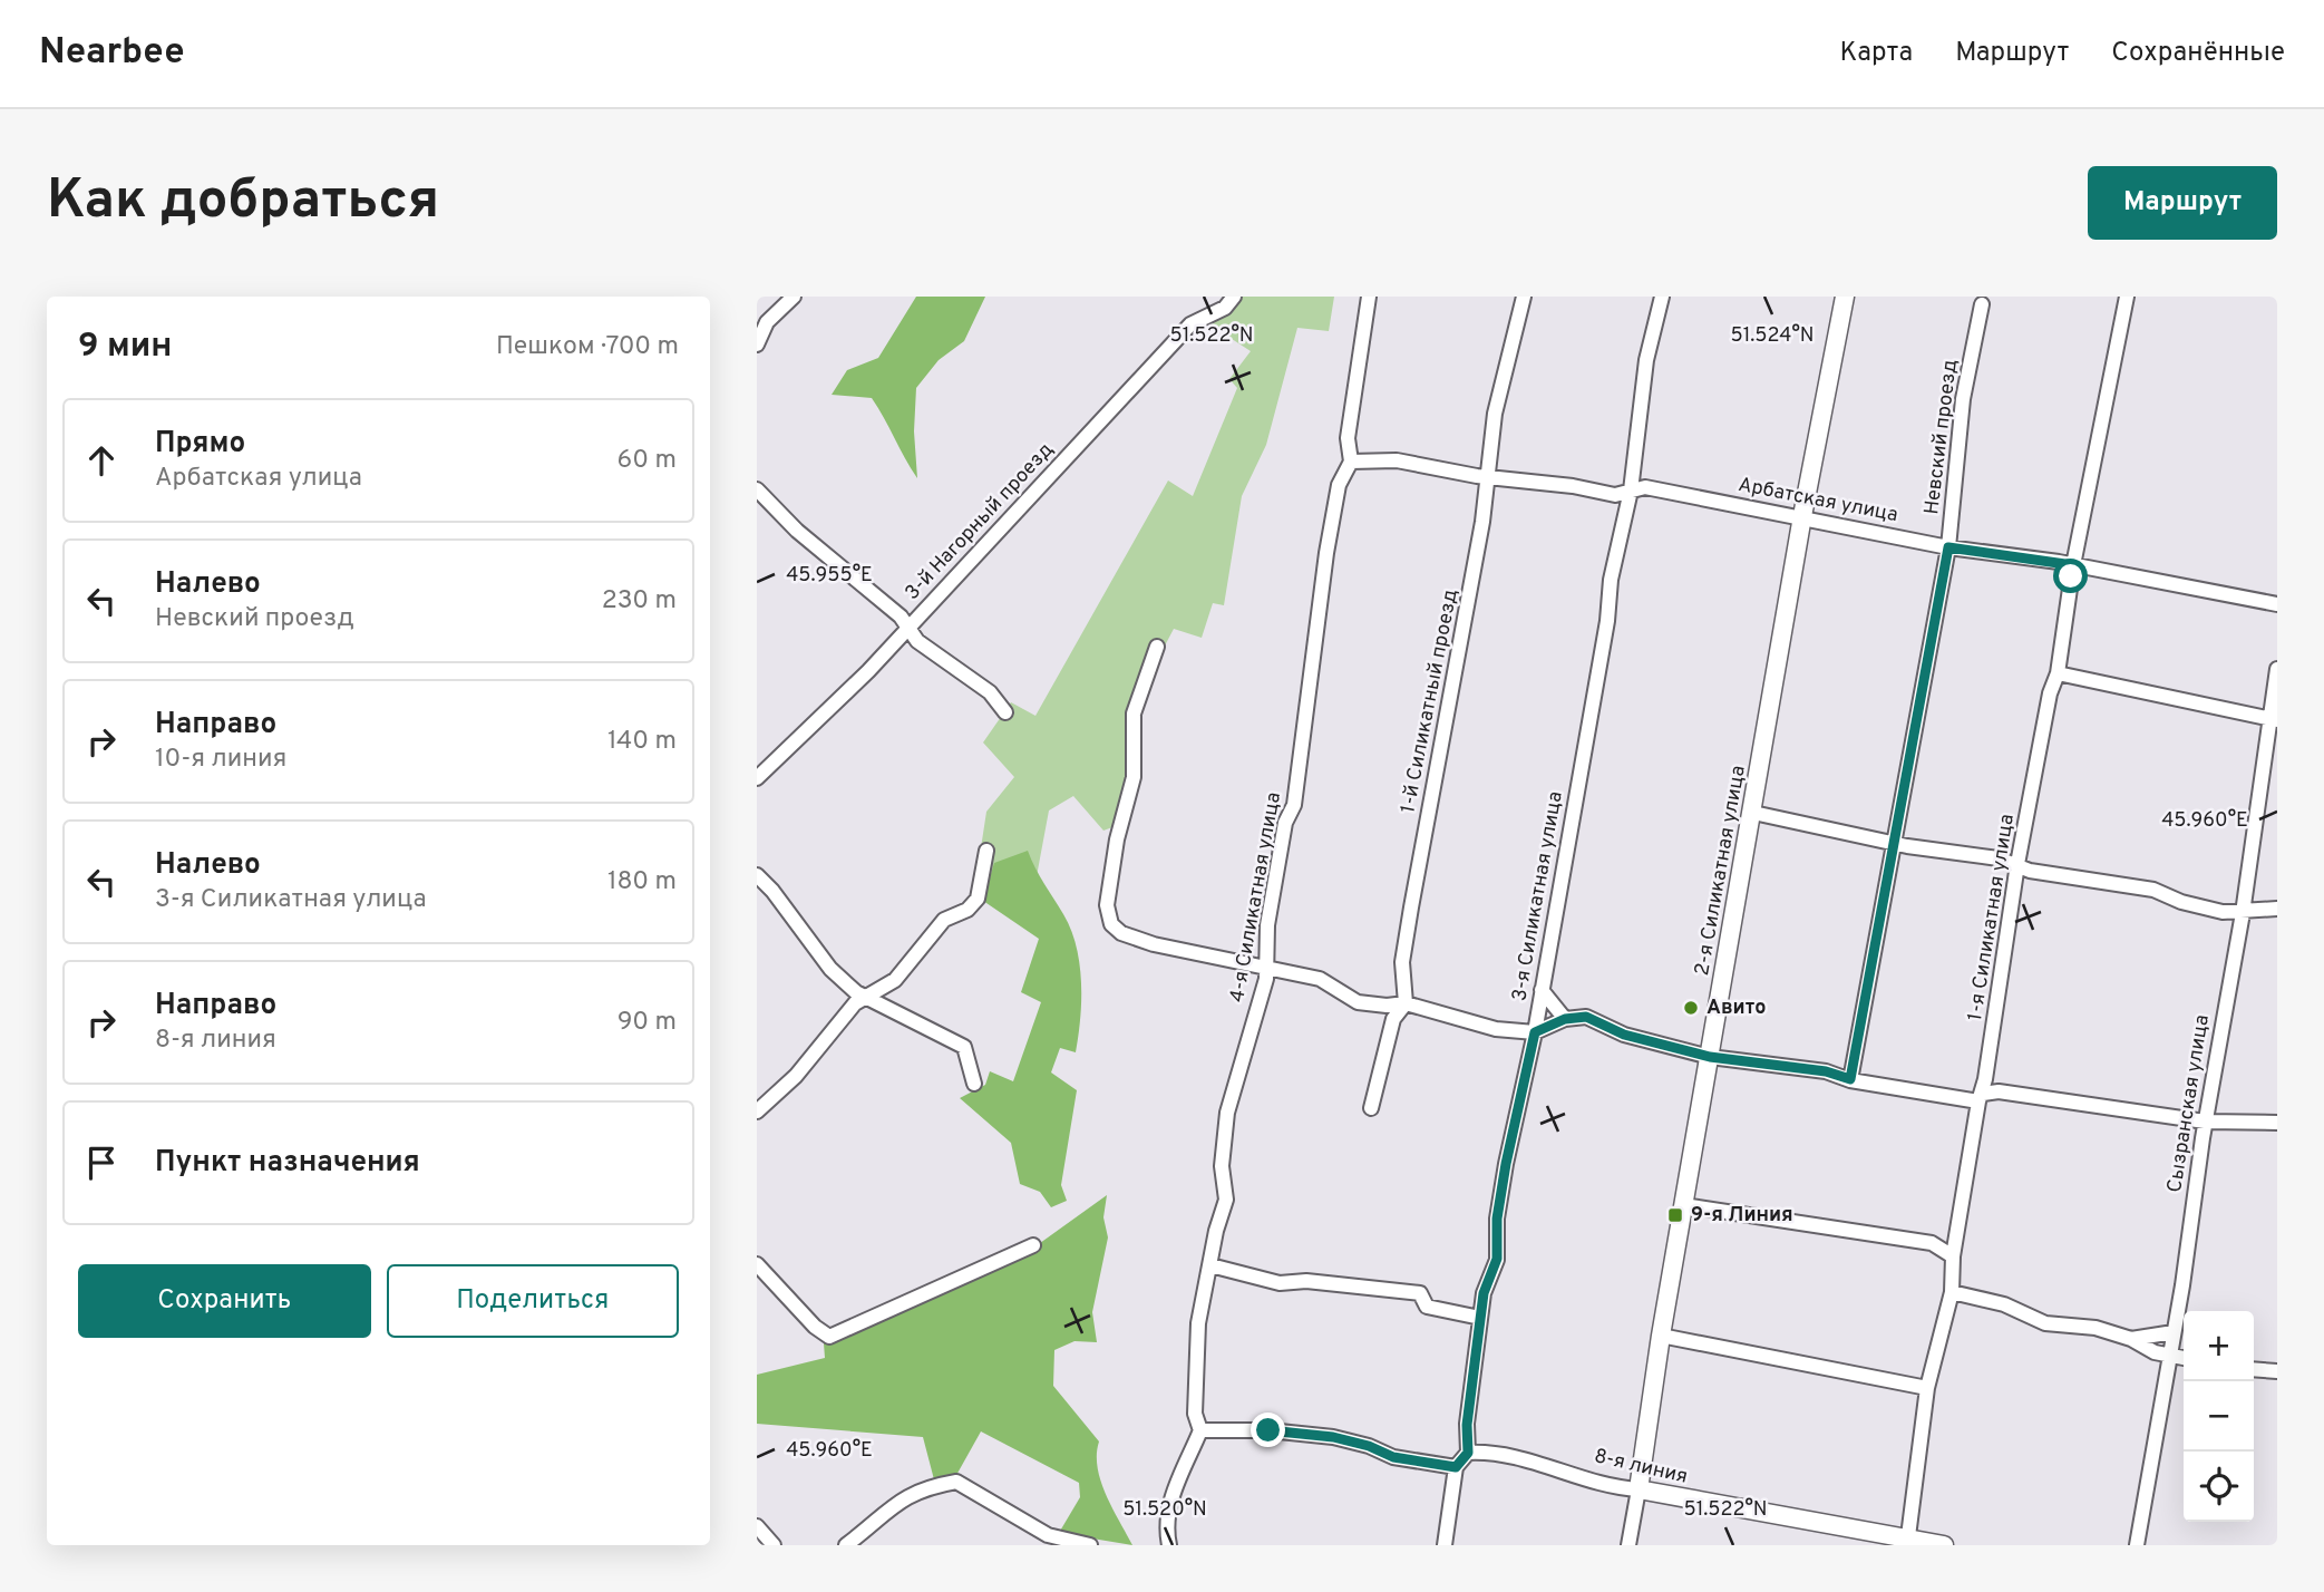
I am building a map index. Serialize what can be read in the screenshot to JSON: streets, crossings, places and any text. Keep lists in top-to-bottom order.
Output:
{
  "streets": {
    "street": [
      "Невский проезд",
      "Арбатская улица",
      "3-й Нагорный проезд",
      "1-й Силикатный проезд",
      "2-я Силикатная улица",
      "3-я Силикатная улица",
      "4-я Силикатная улица",
      "1-я Силикатная улица",
      "Сызранская улица",
      "8-я линия"
    ]
  },
  "crossings": [
    ["Невский проезд", "Арбатская улица"],
    ["Арбатская улица", "1-й Силикатный проезд"],
    ["Арбатская улица", "2-я Силикатная улица"],
    ["Арбатская улица", "3-я Силикатная улица"],
    ["Арбатская улица", "4-я Силикатная улица"],
    ["Арбатская улица", "1-я Силикатная улица"],
    ["2-я Силикатная улица", "8-я линия"],
    ["3-я Силикатная улица", "8-я линия"],
    ["1-я Силикатная улица", "8-я линия"]
  ],
  "places": {
    "other": ["Авито"],
    "transit": ["9-я Линия"]
  },
  "page": {
    "header": "Nearbee",
    "nav": ["Карта", "Маршрут", "Сохранённые"],
    "buttons": [
      "Маршрут",
      ["Сохранить", "Поделиться"]
    ],
    "title": "Как добраться",
    "heading": ["9 мин", "Пешком · 700 m"],
    "list": [
      ["Прямо", "Арбатская улица", "60 m"],
      ["Налево", "Невский проезд", "230 m"],
      ["Направо", "10-я линия", "140 m"],
      ["Налево", "3-я Силикатная улица", "180 m"],
      ["Направо", "8-я линия", "90 m"],
      "Пункт назначения"
    ],
    "map_buttons": ["+", "−"]
  },
  "coordinates": [
    "51.522°N",
    "51.524°N",
    "45.955°E",
    "45.960°E",
    "51.520°N"
  ]
}
